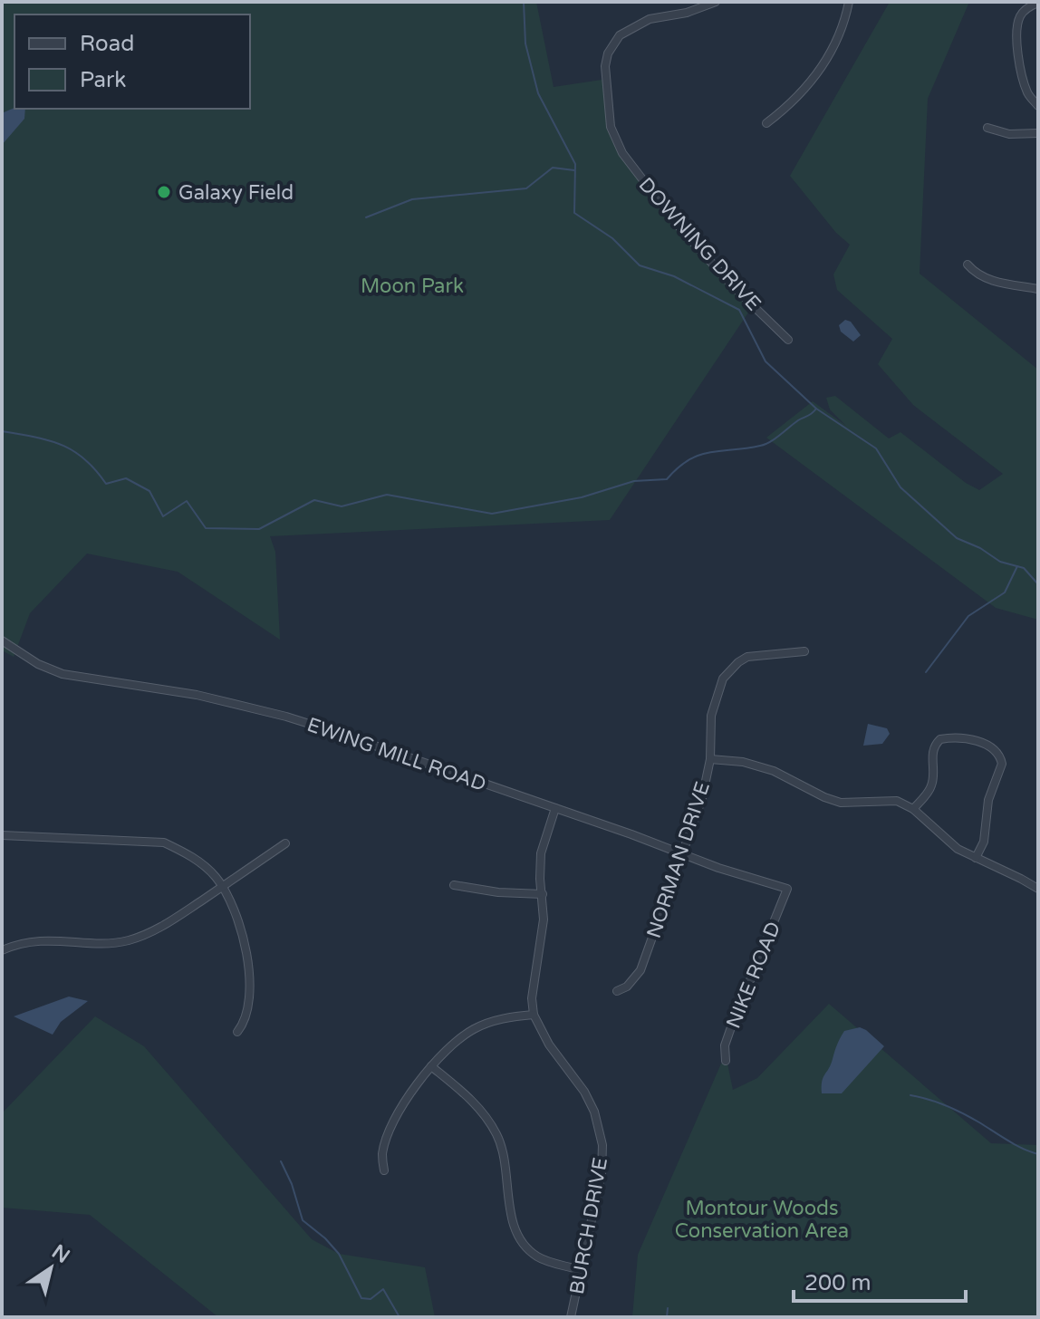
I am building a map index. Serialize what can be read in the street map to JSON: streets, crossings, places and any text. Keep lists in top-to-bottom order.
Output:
{
  "streets": {
    "street": [
      "DOWNING DRIVE",
      "EWING MILL ROAD",
      "NORMAN DRIVE",
      "NIKE ROAD",
      "BURCH DRIVE"
    ]
  },
  "crossings": [
    ["EWING MILL ROAD", "NORMAN DRIVE"],
    ["EWING MILL ROAD", "NIKE ROAD"],
    ["EWING MILL ROAD", "BURCH DRIVE"]
  ],
  "parks": ["Moon Park", "Montour Woods Conservation Area"],
  "places": ["Galaxy Field"],
  "legend": ["Road", "Park"],
  "scale_bar": "200 m",
  "north": "top right"
}
